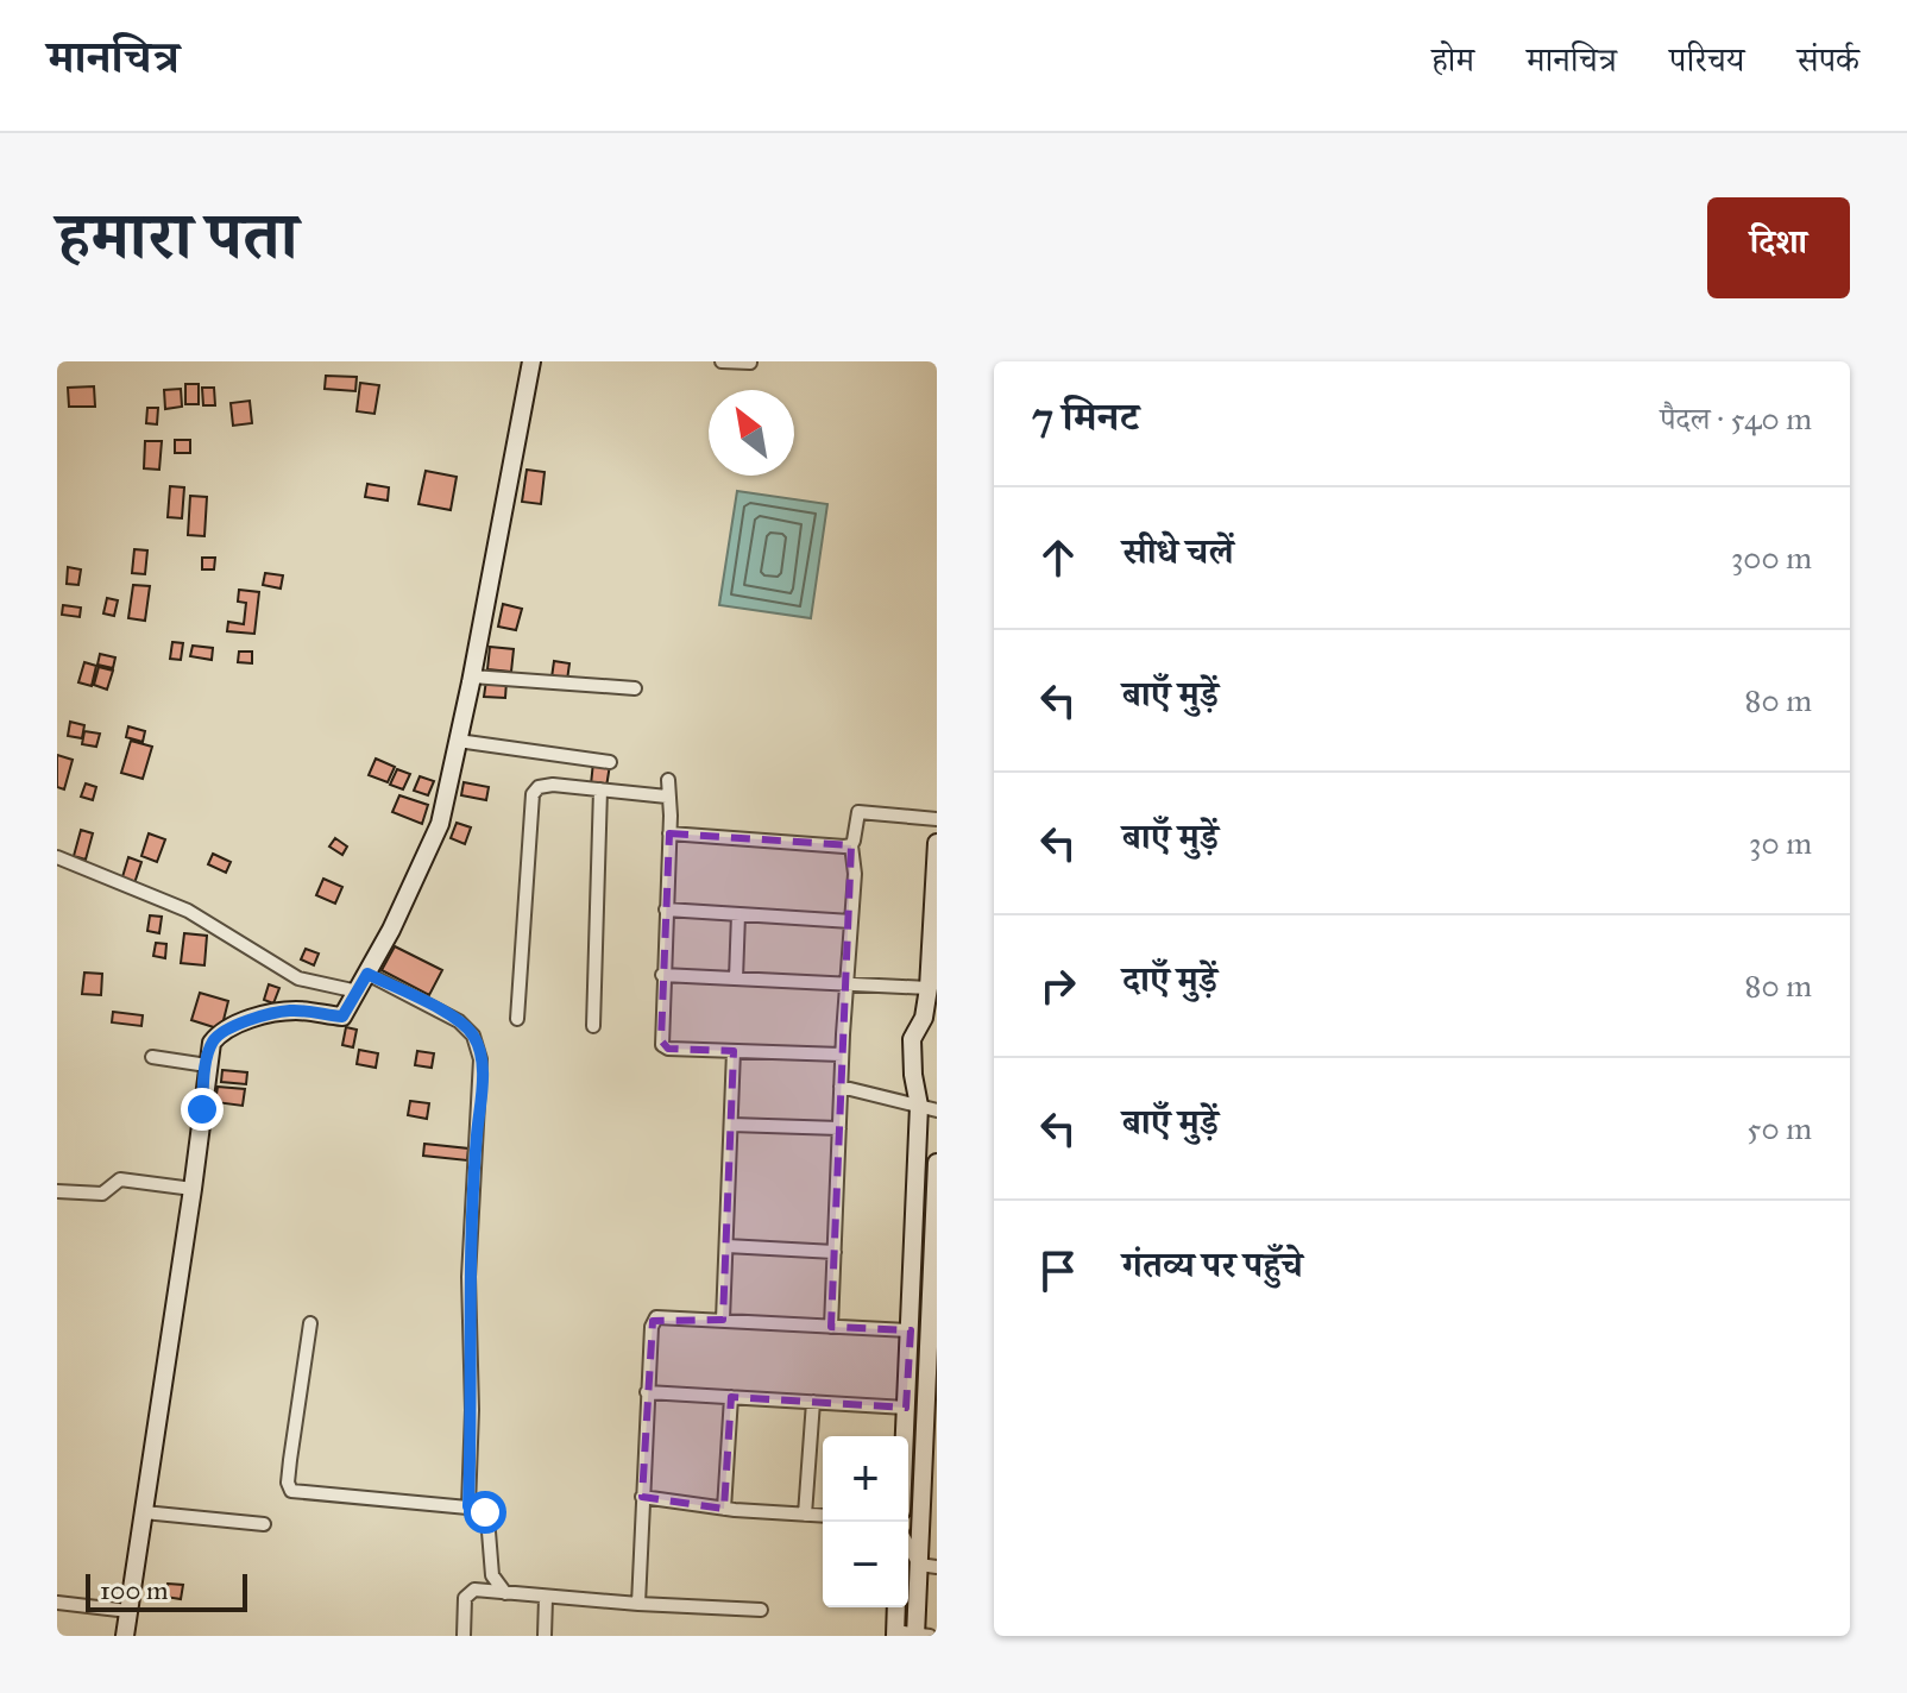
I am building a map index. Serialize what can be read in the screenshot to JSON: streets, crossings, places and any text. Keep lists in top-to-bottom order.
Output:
{
  "scale_bar": "100 m",
  "north": "top left",
  "page": {
    "header": "मानचित्र",
    "nav": [
      "होम",
      "मानचित्र",
      "परिचय",
      "संपर्क"
    ],
    "title": "हमारा पता",
    "buttons": "दिशा",
    "heading": ["7 मिनट", "पैदल · 540 m"],
    "list": [
      ["सीधे चलें", "300 m"],
      ["बाएँ मुड़ें", "80 m"],
      ["बाएँ मुड़ें", "30 m"],
      ["दाएँ मुड़ें", "80 m"],
      ["बाएँ मुड़ें", "50 m"],
      "गंतव्य पर पहुँचे"
    ],
    "map_buttons": ["+", "−"],
    "scale": "100 m"
  }
}
